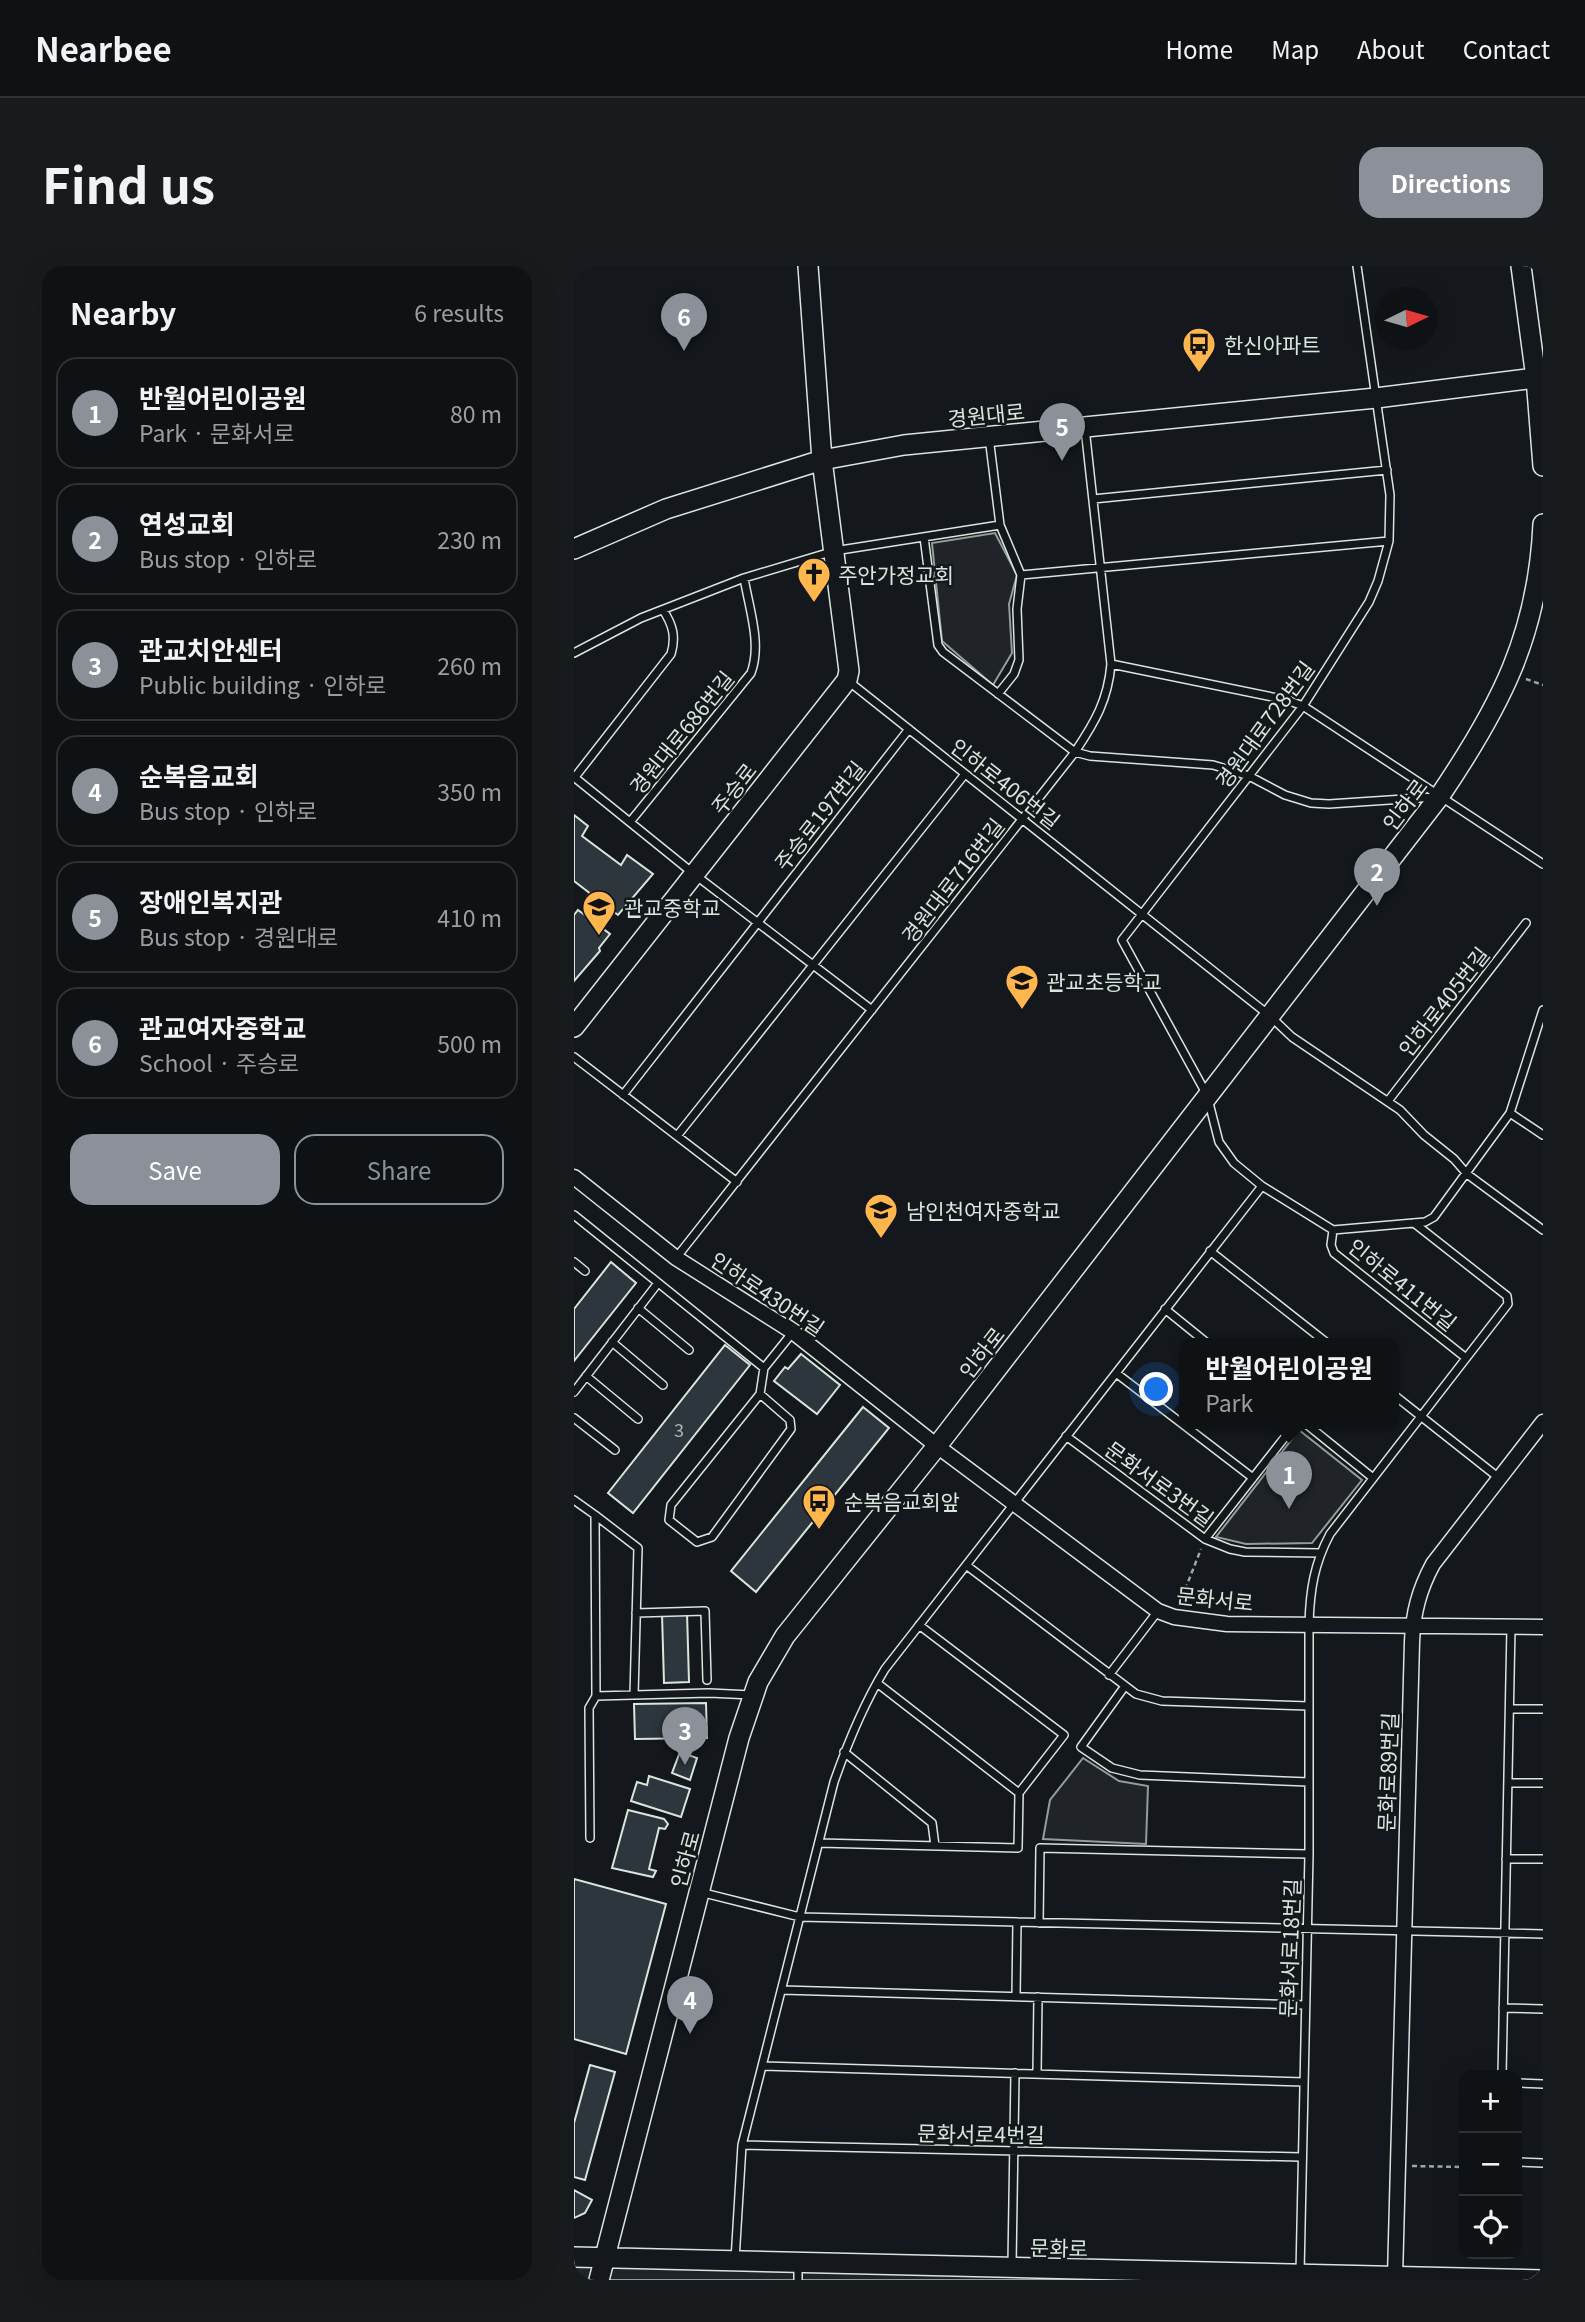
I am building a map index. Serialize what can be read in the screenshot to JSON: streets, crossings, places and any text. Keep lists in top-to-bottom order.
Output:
{
  "streets": {
    "main road": [
      "경원대로",
      "주승로",
      "인하로",
      "문화로"
    ],
    "street": ["인하로430번길", "문화서로", "문화로89번길"],
    "lane": [
      "경원대로728번길",
      "경원대로686번길",
      "인하로406번길",
      "주승로197번길",
      "경원대로716번길",
      "인하로405번길",
      "인하로411번길",
      "문화서로3번길",
      "문화서로18번길",
      "문화서로4번길"
    ]
  },
  "crossings": [
    ["경원대로", "경원대로728번길"],
    ["경원대로", "경원대로716번길"],
    ["경원대로728번길", "인하로406번길"],
    ["경원대로686번길", "주승로"],
    ["인하로406번길", "주승로"],
    ["인하로406번길", "인하로"],
    ["인하로406번길", "주승로197번길"],
    ["인하로406번길", "경원대로716번길"],
    ["인하로", "인하로411번길"],
    ["인하로", "인하로430번길"],
    ["인하로", "문화서로"],
    ["인하로", "문화로"],
    ["경원대로716번길", "인하로430번길"],
    ["인하로411번길", "문화서로18번길"],
    ["인하로430번길", "문화서로"],
    ["문화서로3번길", "문화서로18번길"],
    ["문화서로", "문화로89번길"],
    ["문화서로", "문화서로18번길"],
    ["문화로89번길", "문화로"],
    ["문화서로18번길", "문화서로4번길"],
    ["문화서로18번길", "문화로"]
  ],
  "places": {
    "bus stop": ["한신아파트", "순복음교회앞"],
    "church": ["주안가정교회"],
    "school or university": ["관교중학교", "관교초등학교", "남인천여자중학교"]
  },
  "house_numbers": ["3"],
  "north": "right",
  "page": {
    "header": "Nearbee",
    "nav": [
      "Home",
      "Map",
      "About",
      "Contact"
    ],
    "title": "Find us",
    "buttons": [
      "Directions",
      ["Save", "Share"]
    ],
    "heading": ["Nearby", "6 results"],
    "pins": [
      "6",
      "5",
      "2",
      "1",
      "3",
      "4"
    ],
    "list": [
      {
        "mark": "1",
        "name": "반월어린이공원",
        "note": "Park · 문화서로",
        "value": "80 m"
      },
      {
        "mark": "2",
        "name": "연성교회",
        "note": "Bus stop · 인하로",
        "value": "230 m"
      },
      {
        "mark": "3",
        "name": "관교치안센터",
        "note": "Public building · 인하로",
        "value": "260 m"
      },
      {
        "mark": "4",
        "name": "순복음교회",
        "note": "Bus stop · 인하로",
        "value": "350 m"
      },
      {
        "mark": "5",
        "name": "장애인복지관",
        "note": "Bus stop · 경원대로",
        "value": "410 m"
      },
      {
        "mark": "6",
        "name": "관교여자중학교",
        "note": "School · 주승로",
        "value": "500 m"
      }
    ],
    "popup": ["반월어린이공원", "Park"],
    "map_buttons": ["+", "−"]
  }
}
